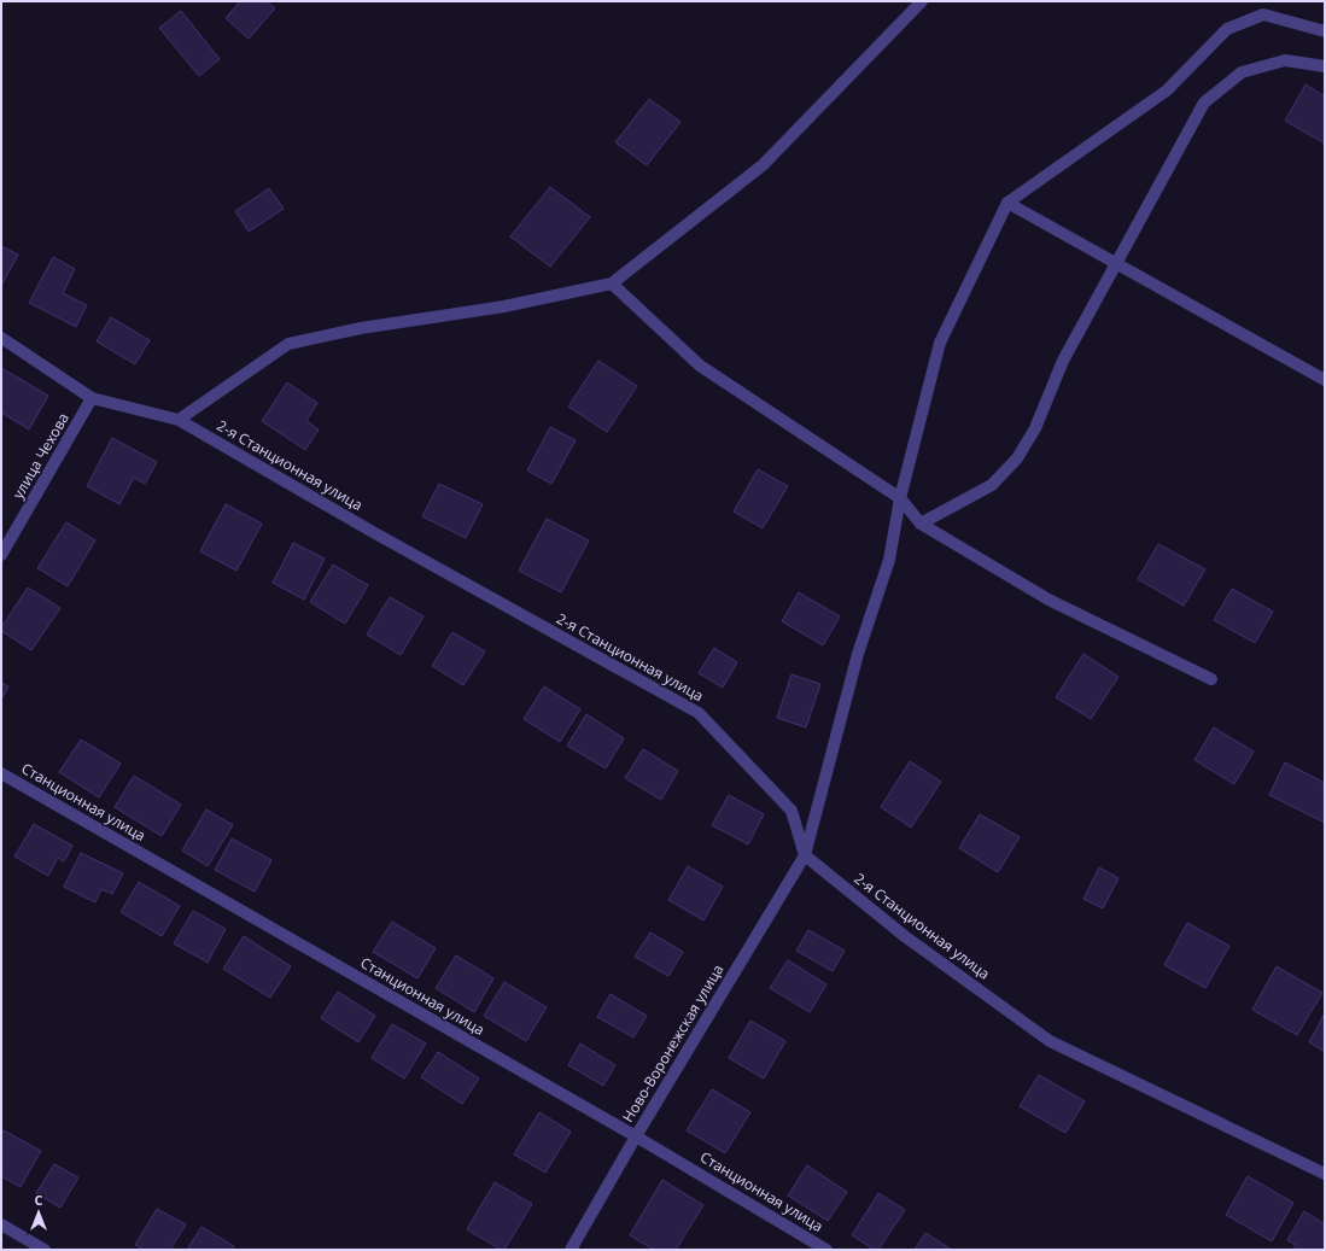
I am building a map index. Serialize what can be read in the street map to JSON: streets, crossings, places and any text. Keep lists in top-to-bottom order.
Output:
{
  "streets": {
    "street": [
      "улица Чехова",
      "2-я Станционная улица",
      "Станционная улица",
      "Ново-Воронежская улица"
    ]
  },
  "crossings": [
    ["улица Чехова", "2-я Станционная улица"],
    ["2-я Станционная улица", "Ново-Воронежская улица"],
    ["Станционная улица", "Ново-Воронежская улица"]
  ],
  "north": "top"
}
